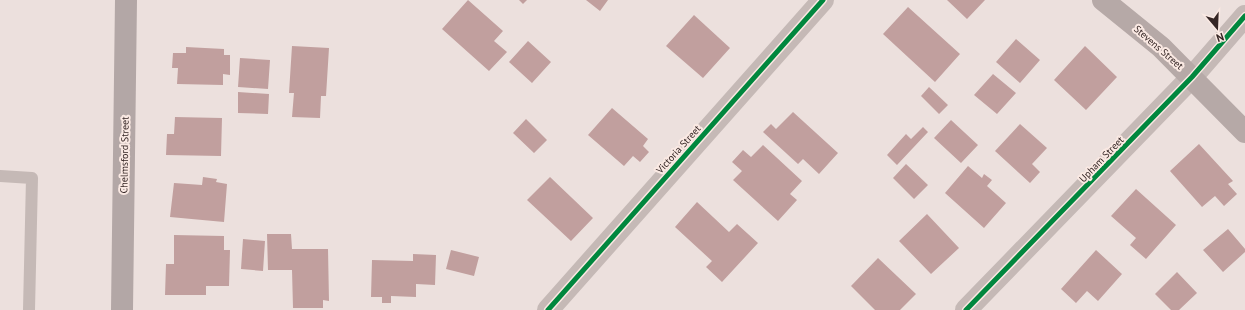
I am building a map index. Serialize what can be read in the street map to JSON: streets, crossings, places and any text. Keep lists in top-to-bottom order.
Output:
{
  "streets": {
    "main road": ["Stevens Street", "Chelmsford Street"],
    "street": ["Victoria Street", "Upham Street"]
  },
  "crossings": [
    ["Stevens Street", "Upham Street"]
  ],
  "north": "bottom"
}
